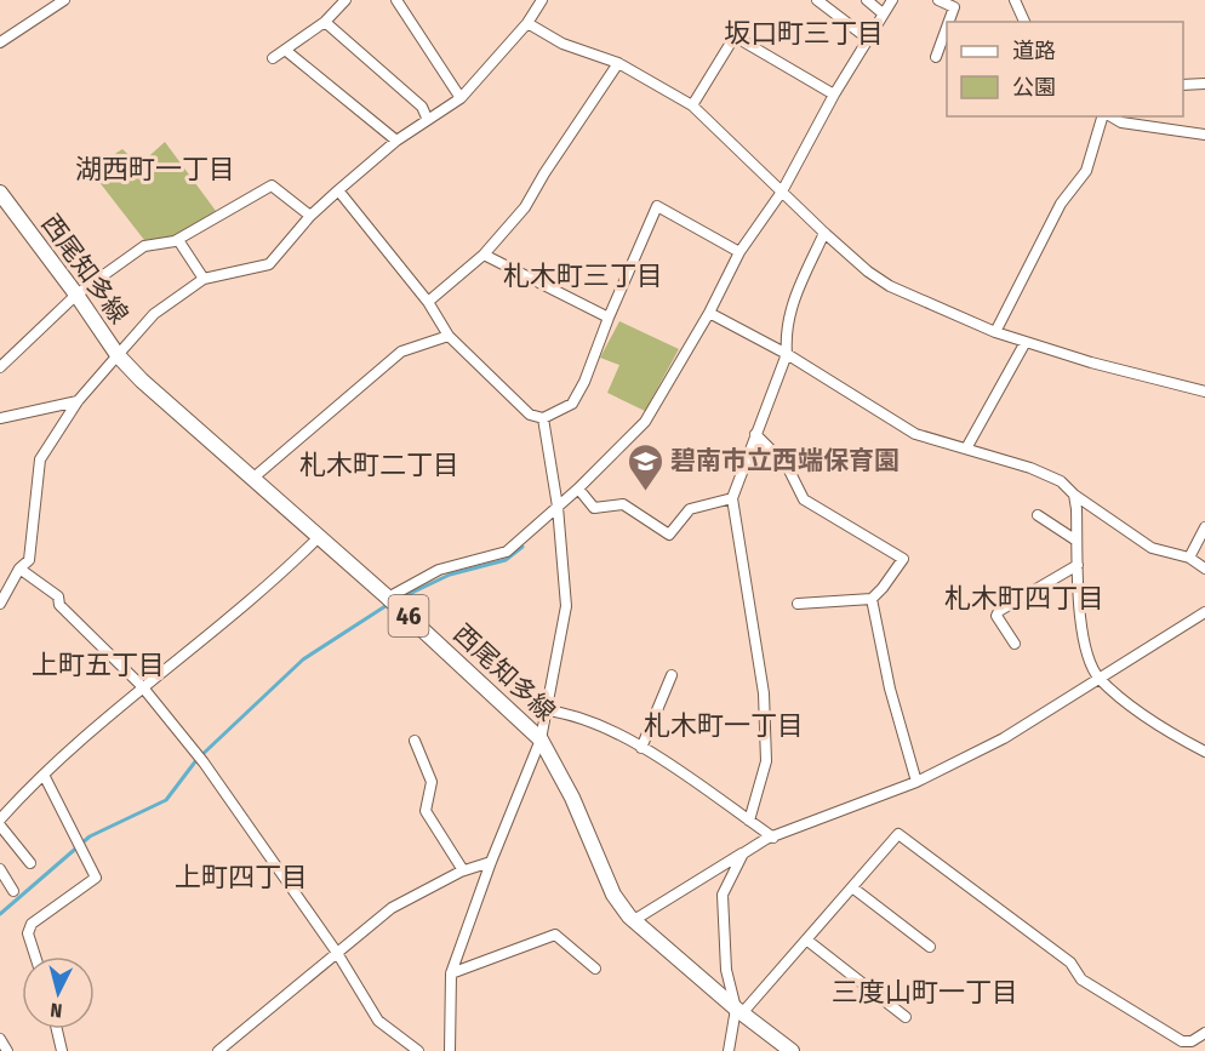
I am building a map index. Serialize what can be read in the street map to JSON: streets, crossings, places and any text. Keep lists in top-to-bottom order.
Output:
{
  "streets": {
    "main road": ["西尾知多線", "46"]
  },
  "districts": [
    "坂口町三丁目",
    "湖西町一丁目",
    "札木町三丁目",
    "札木町二丁目",
    "札木町四丁目",
    "上町五丁目",
    "札木町一丁目",
    "上町四丁目",
    "三度山町一丁目"
  ],
  "places": {
    "school or university": ["碧南市立西端保育園"]
  },
  "legend": ["道路", "公園"],
  "north": "bottom"
}
